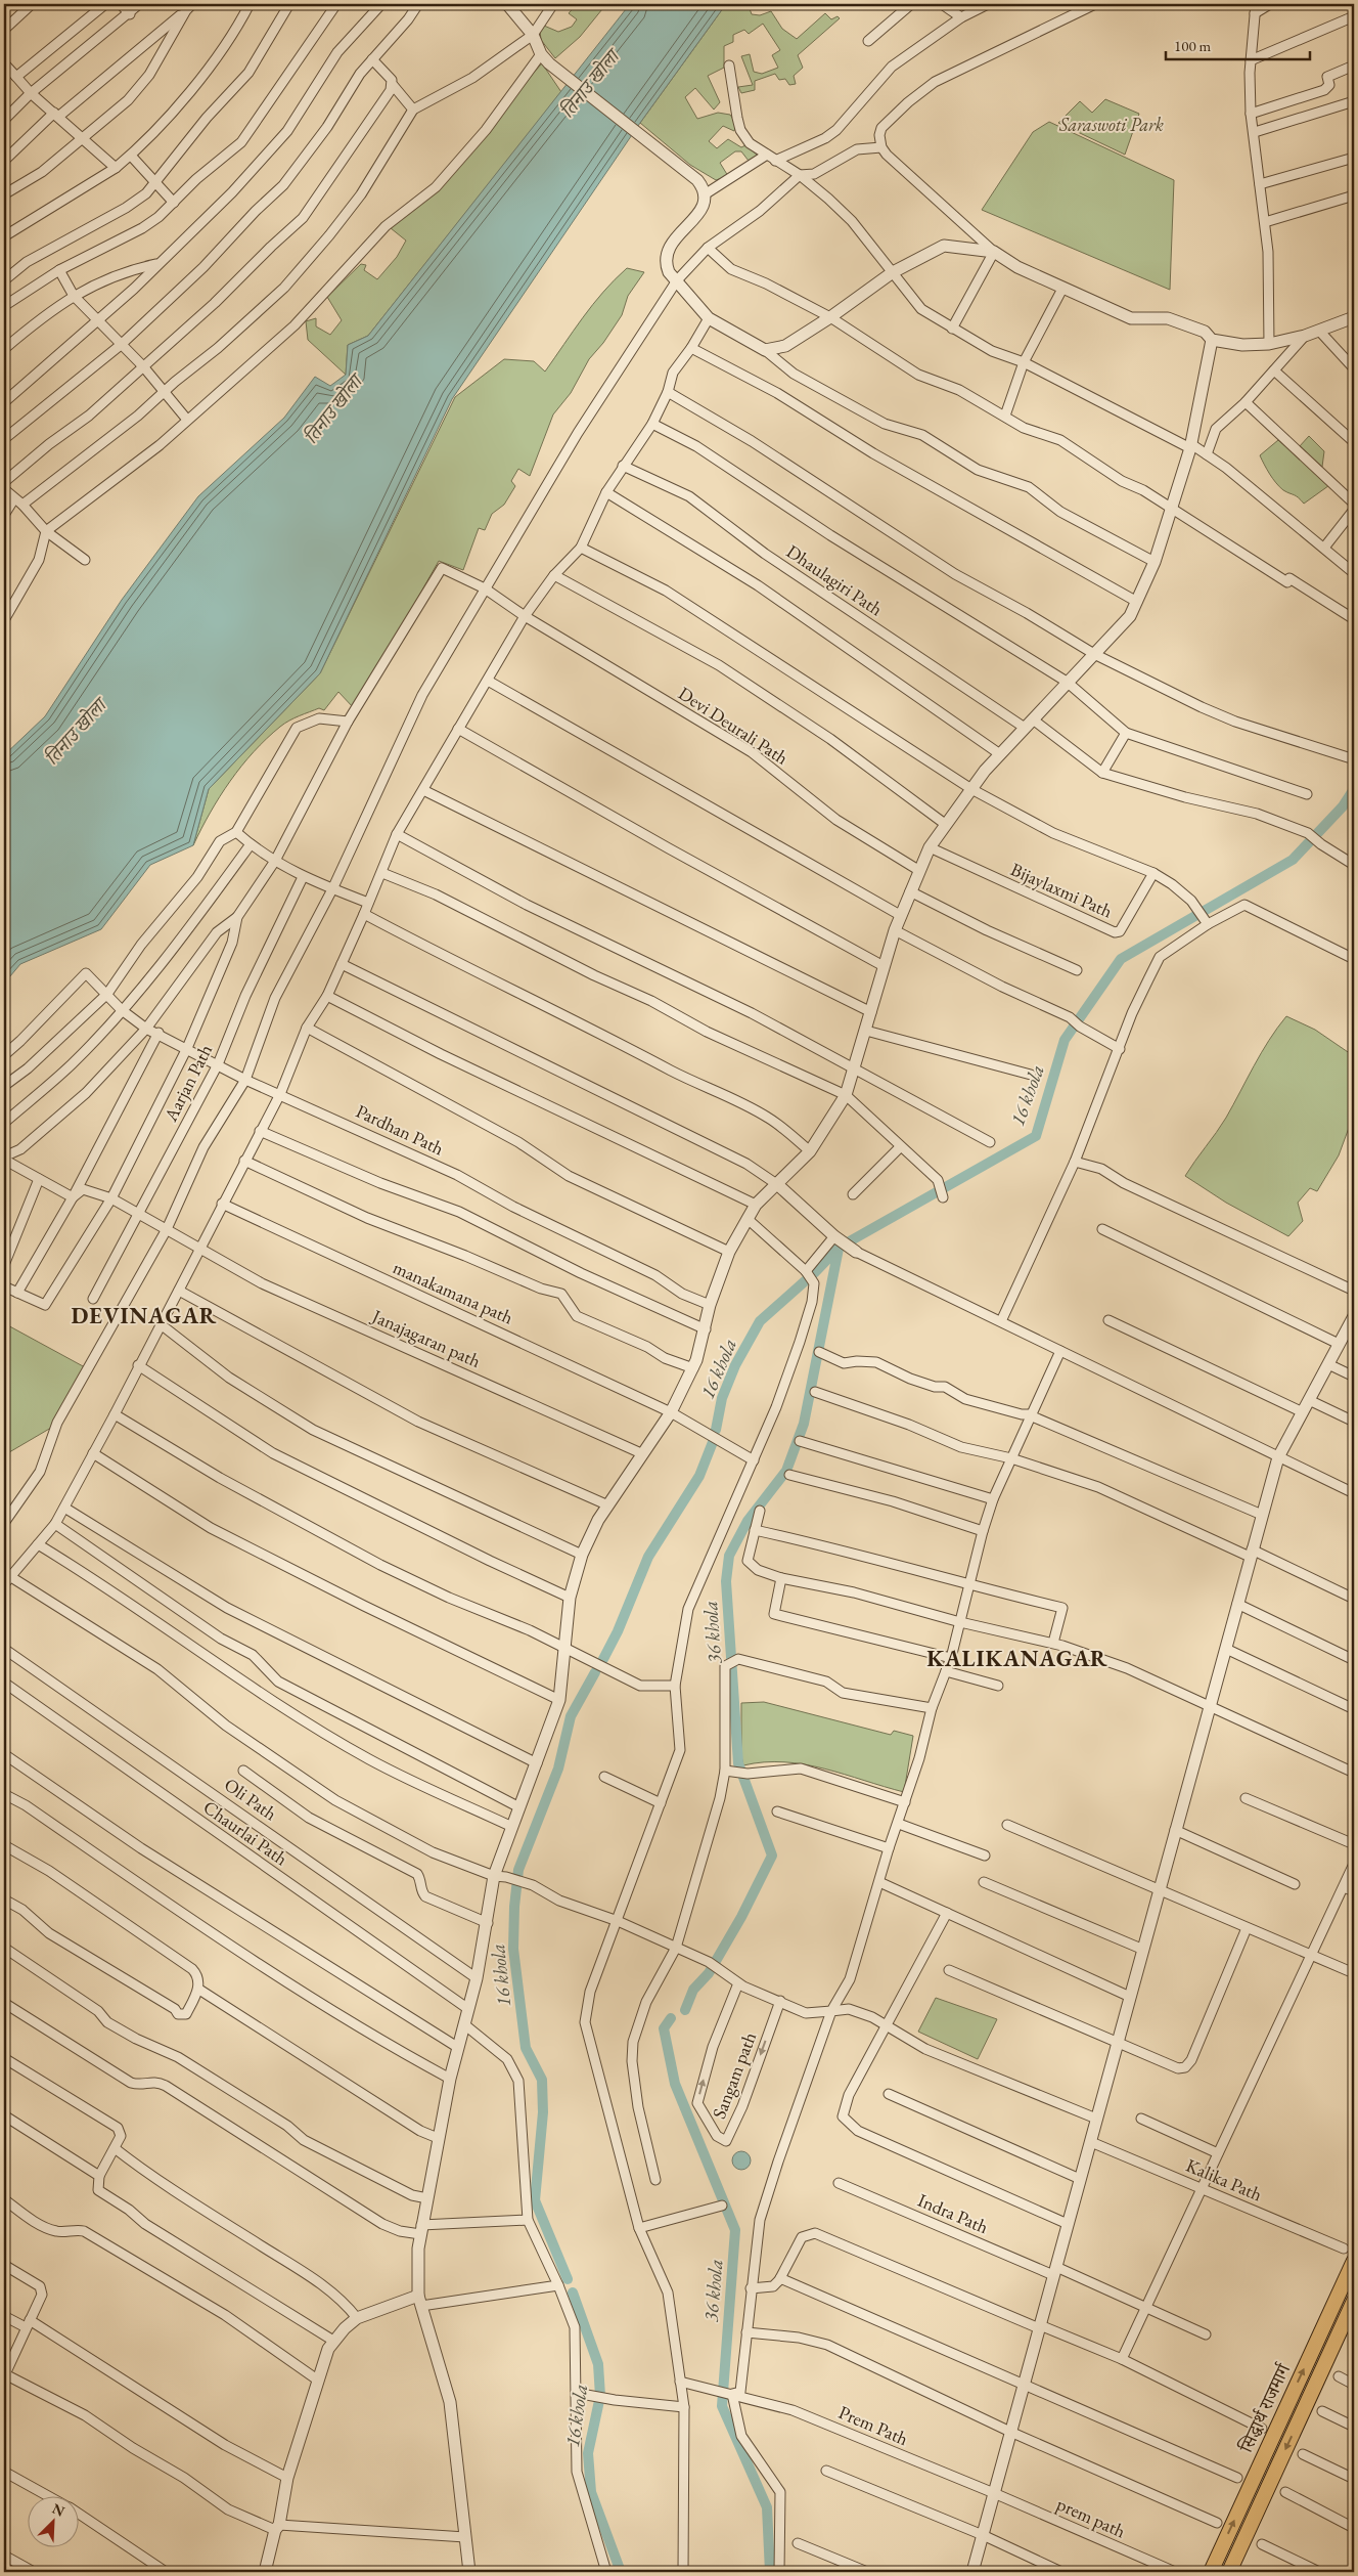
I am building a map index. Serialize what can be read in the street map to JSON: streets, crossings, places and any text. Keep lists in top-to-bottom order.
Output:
{
  "streets": {
    "highway": ["सिद्धार्थ राजमार्ग"],
    "street": [
      "Dhaulagiri Path",
      "Devi Deurali Path",
      "Bijaylaxmi Path",
      "Aarjan Path",
      "Pardhan Path",
      "manakamana path",
      "Janajagaran path",
      "Oli Path",
      "Chaurlai Path",
      "Sangam path",
      "Kalika Path",
      "Indra Path",
      "Prem Path",
      "prem path"
    ]
  },
  "crossings": [
    ["Aarjan Path", "Pardhan Path"],
    ["Aarjan Path", "Janajagaran path"],
    ["Prem Path", "prem path"]
  ],
  "districts": ["DEVINAGAR", "KALIKANAGAR"],
  "water": ["तिनाउ खोला", "16 khola", "36 khola"],
  "parks": ["Saraswoti Park"],
  "scale_bar": "100 m",
  "north": "top right"
}
